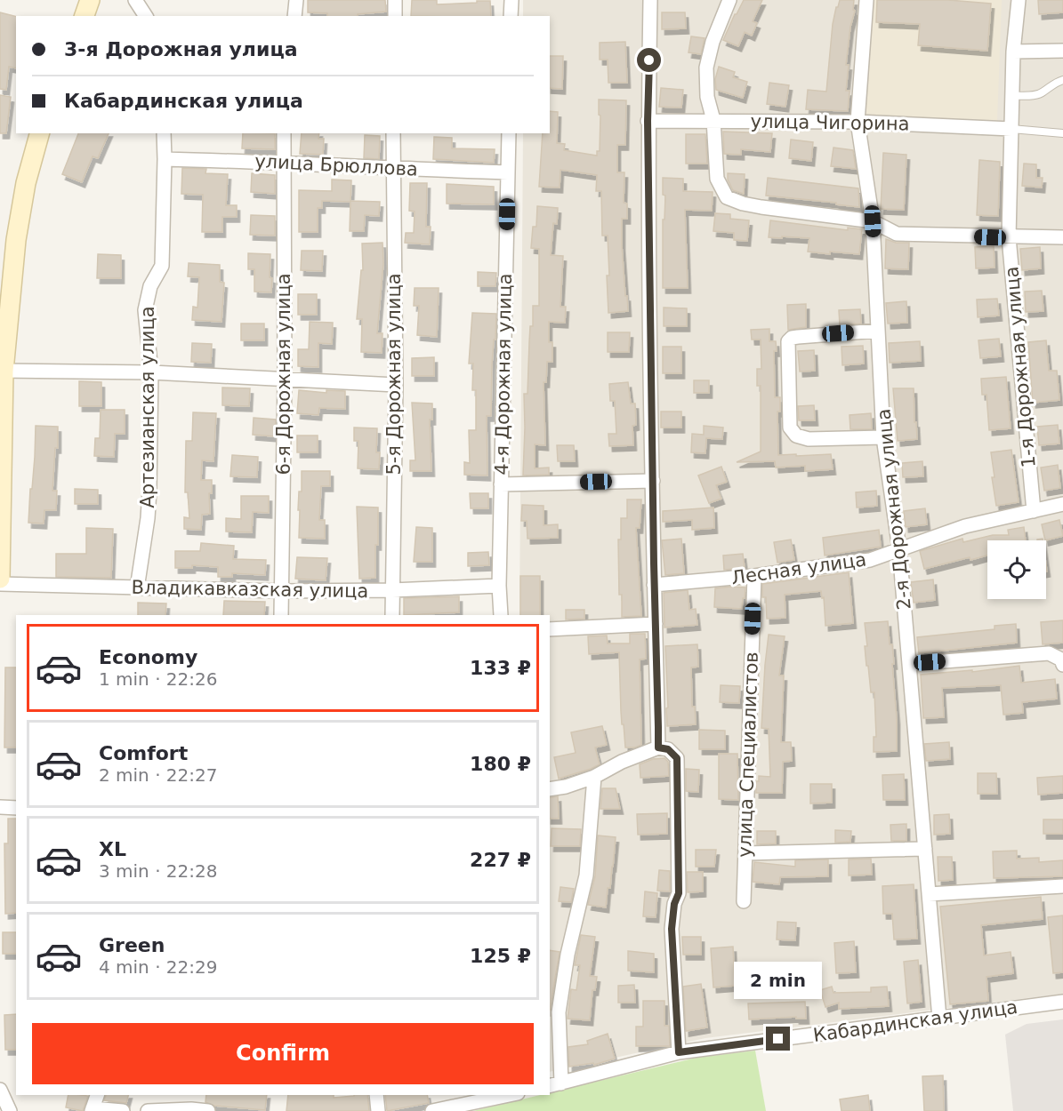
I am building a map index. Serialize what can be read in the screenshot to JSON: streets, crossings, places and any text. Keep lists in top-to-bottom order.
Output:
{
  "streets": {
    "street": [
      "улица Чигорина",
      "улица Брюллова",
      "1-я Дорожная улица",
      "6-я Дорожная улица",
      "5-я Дорожная улица",
      "4-я Дорожная улица",
      "Артезианская улица",
      "2-я Дорожная улица",
      "Лесная улица",
      "Владикавказская улица",
      "улица Специалистов",
      "Кабардинская улица"
    ]
  },
  "crossings": [
    ["улица Чигорина", "1-я Дорожная улица"],
    ["улица Чигорина", "2-я Дорожная улица"],
    ["улица Брюллова", "6-я Дорожная улица"],
    ["улица Брюллова", "5-я Дорожная улица"],
    ["улица Брюллова", "4-я Дорожная улица"],
    ["улица Брюллова", "Артезианская улица"],
    ["1-я Дорожная улица", "Лесная улица"],
    ["6-я Дорожная улица", "Владикавказская улица"],
    ["5-я Дорожная улица", "Владикавказская улица"],
    ["4-я Дорожная улица", "Владикавказская улица"],
    ["Артезианская улица", "Владикавказская улица"],
    ["2-я Дорожная улица", "Лесная улица"],
    ["2-я Дорожная улица", "Кабардинская улица"],
    ["Лесная улица", "улица Специалистов"]
  ],
  "page": {
    "banner": ["3-я Дорожная улица", "Кабардинская улица"],
    "list": [
      {
        "name": "Economy",
        "note": "1 min · 22:26",
        "value": "133 ₽"
      },
      {
        "name": "Comfort",
        "note": "2 min · 22:27",
        "value": "180 ₽"
      },
      {
        "name": "XL",
        "note": "3 min · 22:28",
        "value": "227 ₽"
      },
      {
        "name": "Green",
        "note": "4 min · 22:29",
        "value": "125 ₽"
      }
    ],
    "bubble": "2 min",
    "buttons": "Confirm"
  }
}
